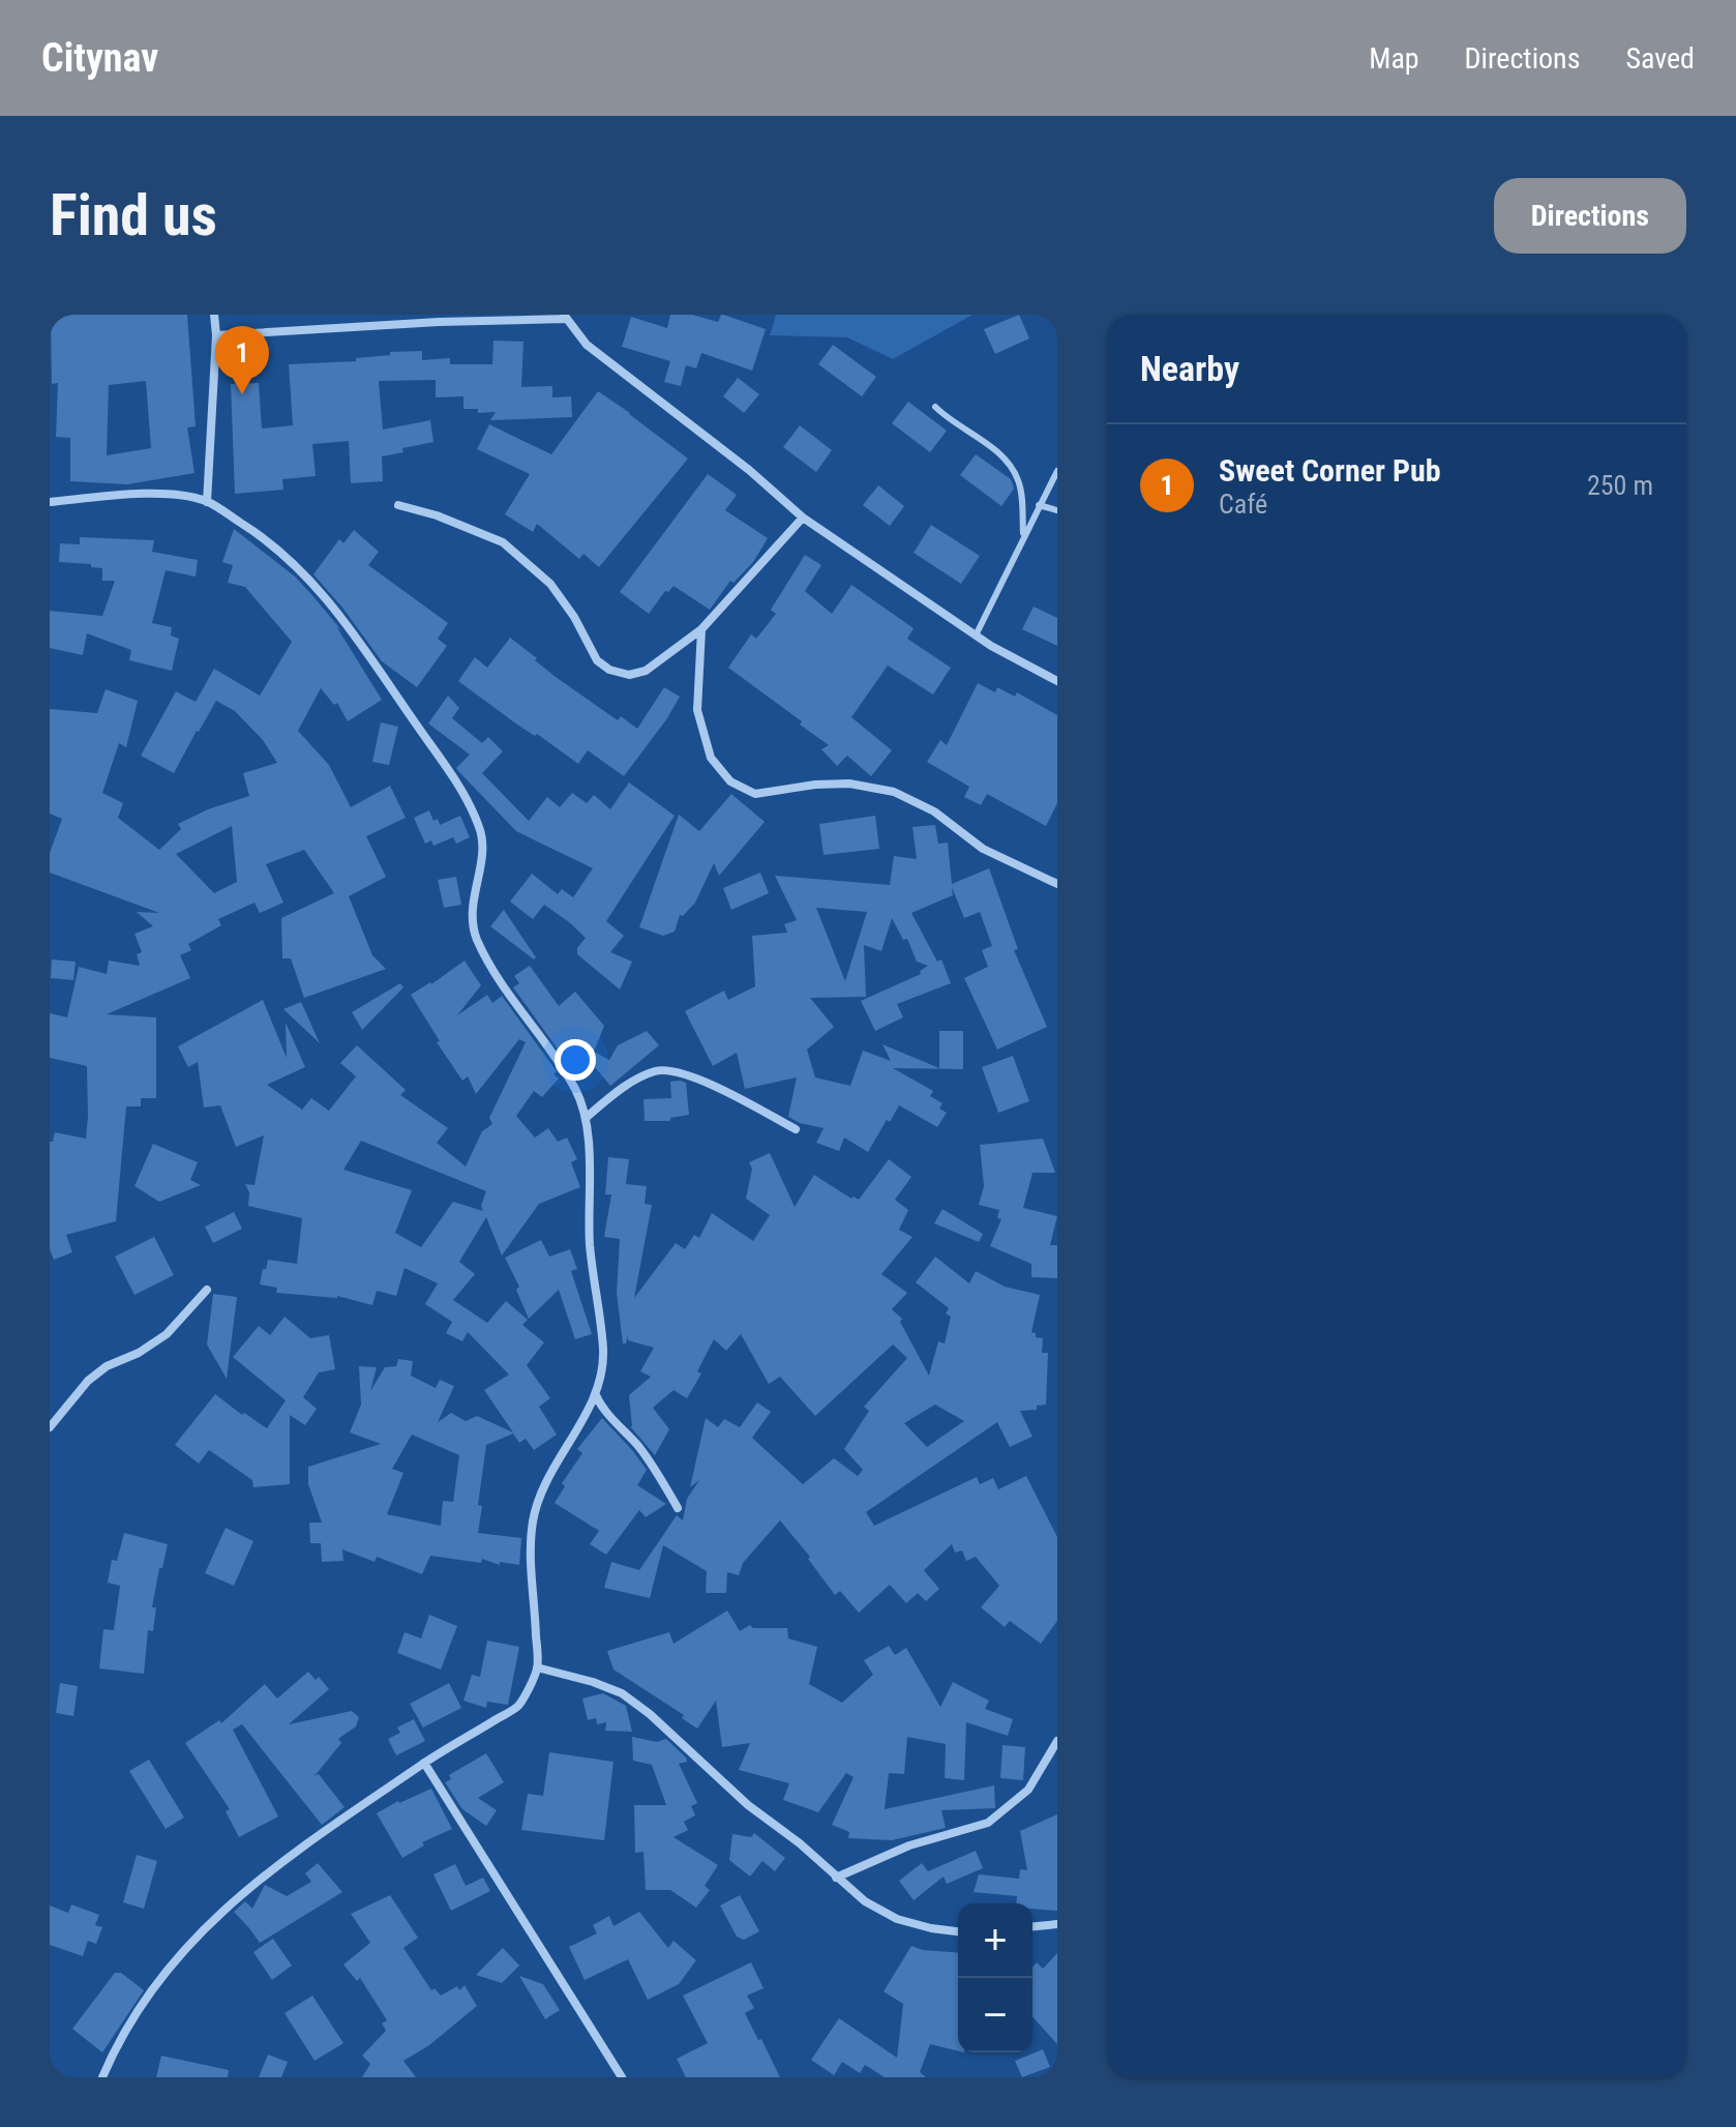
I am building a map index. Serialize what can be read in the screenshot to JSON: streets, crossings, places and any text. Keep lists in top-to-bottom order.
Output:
{
  "page": {
    "header": "Citynav",
    "nav": ["Map", "Directions", "Saved"],
    "buttons": "Directions",
    "title": "Find us",
    "heading": "Nearby",
    "pins": "1",
    "list": [
      {
        "mark": "1",
        "name": "Sweet Corner Pub",
        "note": "Café",
        "value": "250 m"
      }
    ],
    "map_buttons": ["+", "−"]
  }
}
